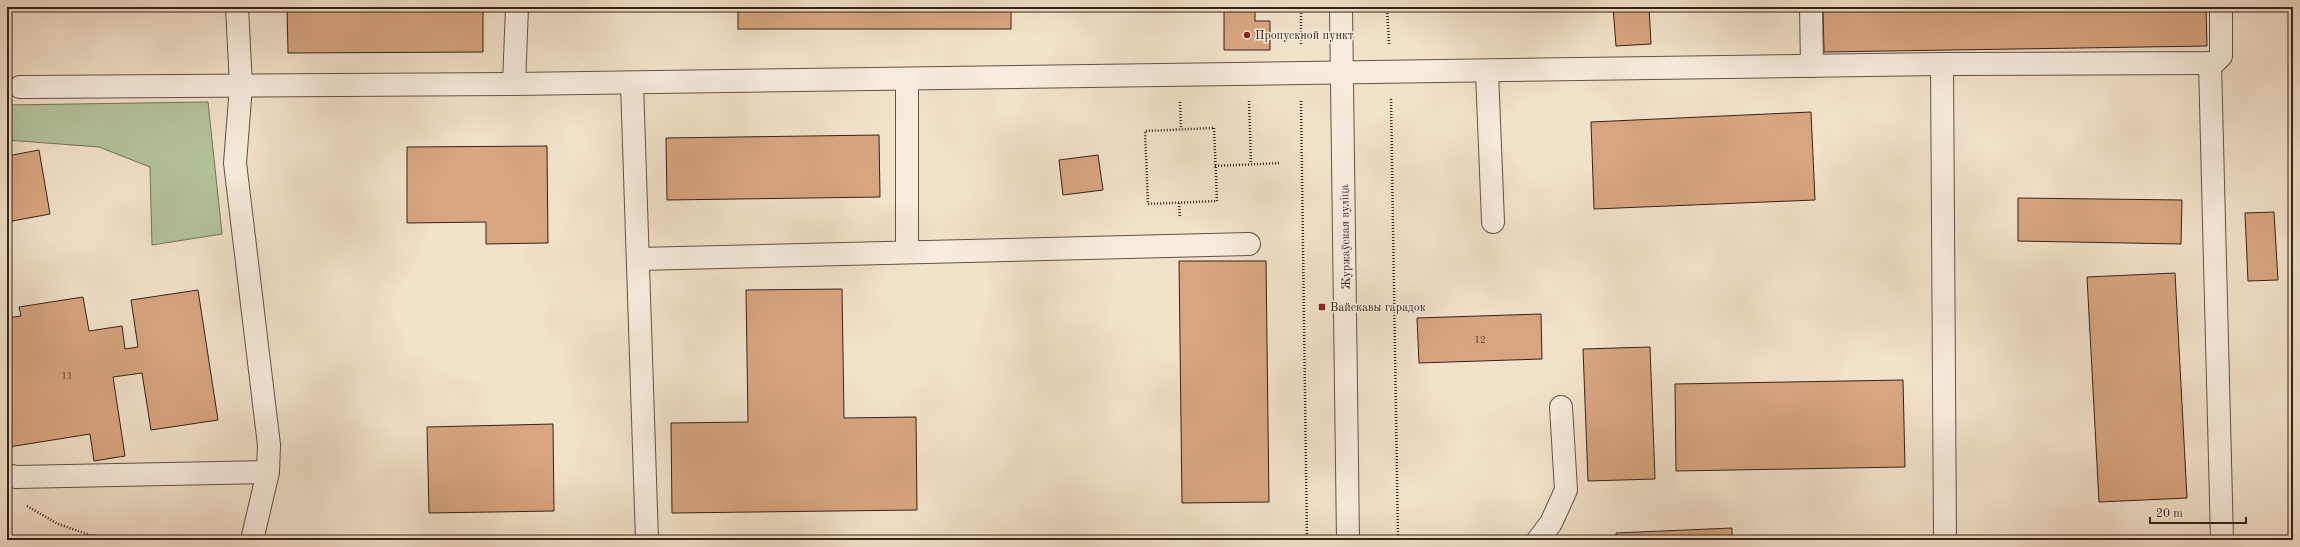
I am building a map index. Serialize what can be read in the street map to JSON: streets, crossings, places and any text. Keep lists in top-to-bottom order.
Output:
{
  "streets": {
    "street": ["Журжаўская вуліца"]
  },
  "places": {
    "other": ["Пропускной пункт"],
    "transit": ["Вайскавы гарадок"]
  },
  "house_numbers": ["12", "11"],
  "scale_bar": "20 m"
}
